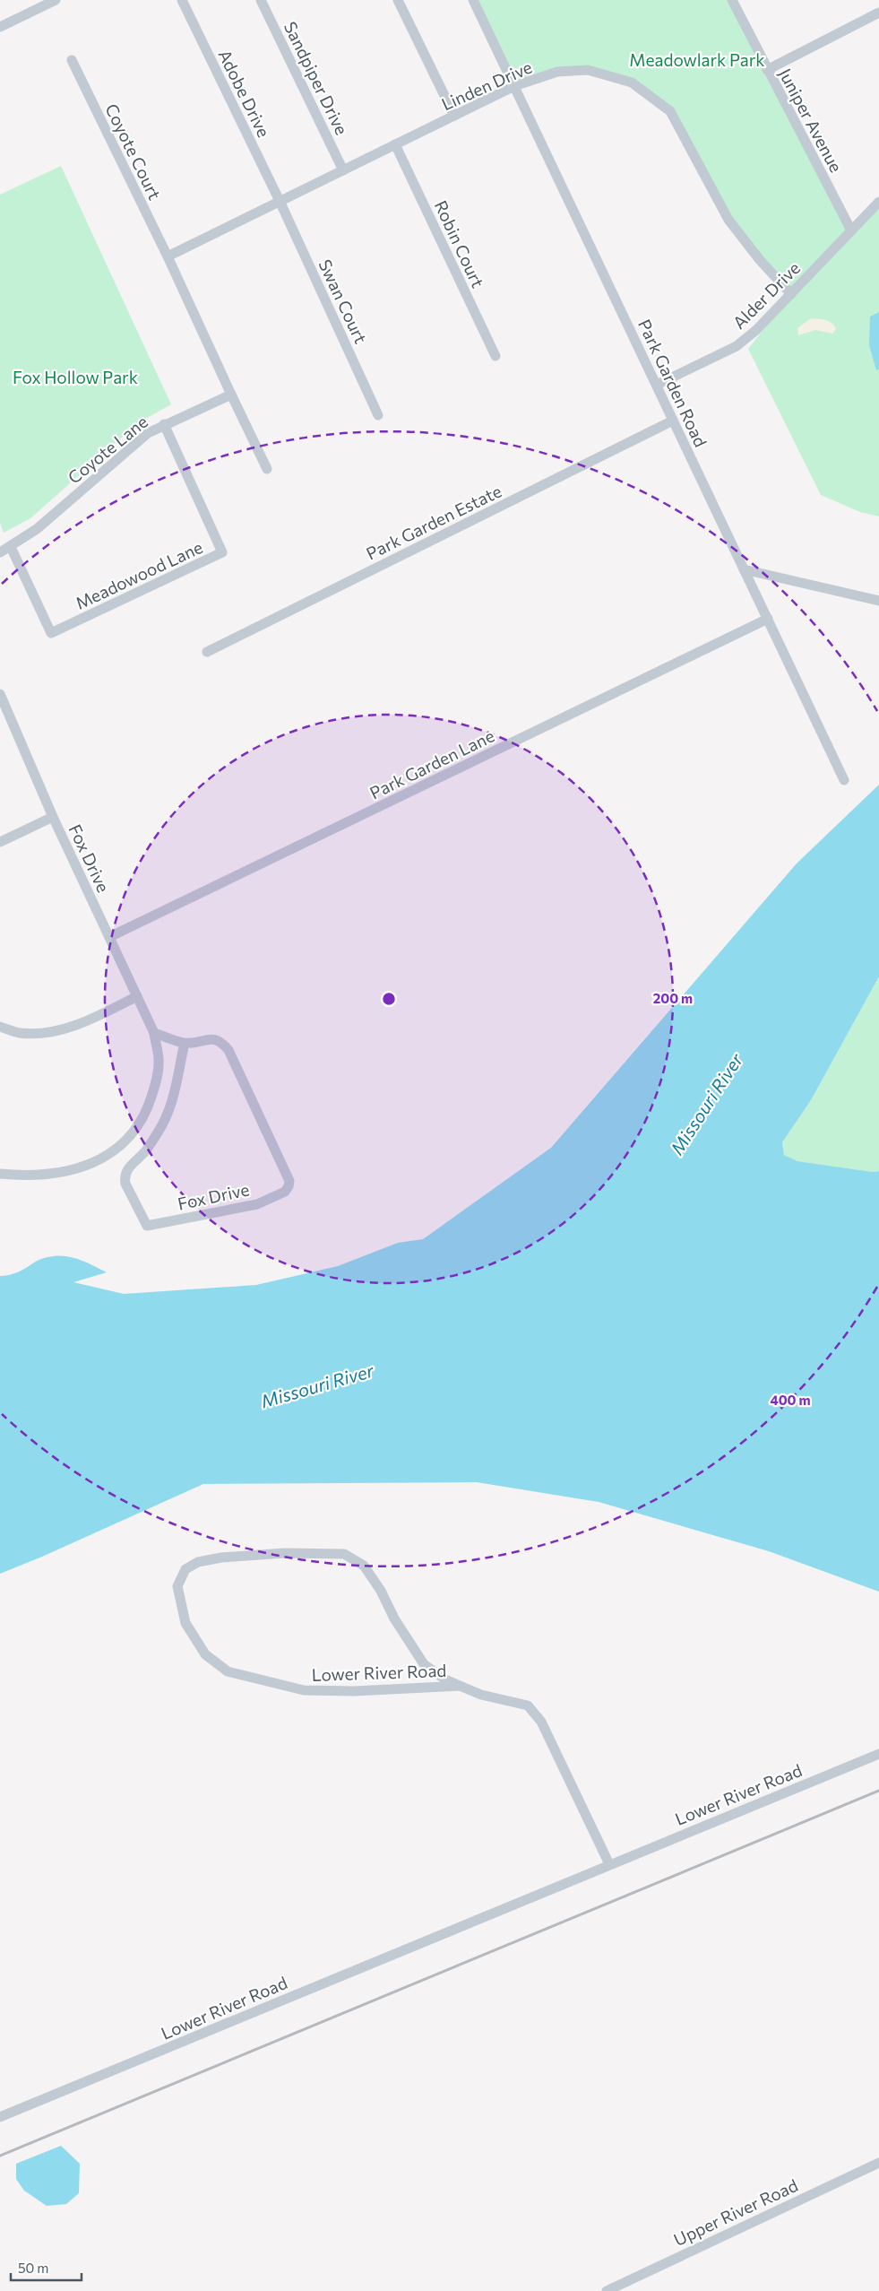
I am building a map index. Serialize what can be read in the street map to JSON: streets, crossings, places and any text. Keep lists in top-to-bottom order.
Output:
{
  "streets": {
    "street": [
      "Sandpiper Drive",
      "Linden Drive",
      "Adobe Drive",
      "Juniper Avenue",
      "Coyote Court",
      "Robin Court",
      "Alder Drive",
      "Swan Court",
      "Park Garden Road",
      "Coyote Lane",
      "Park Garden Estate",
      "Meadowood Lane",
      "Park Garden Lane",
      "Fox Drive",
      "Lower River Road",
      "Upper River Road"
    ]
  },
  "crossings": [
    ["Sandpiper Drive", "Linden Drive"],
    ["Linden Drive", "Adobe Drive"],
    ["Linden Drive", "Coyote Court"],
    ["Linden Drive", "Robin Court"],
    ["Linden Drive", "Alder Drive"],
    ["Linden Drive", "Swan Court"],
    ["Linden Drive", "Park Garden Road"],
    ["Adobe Drive", "Swan Court"],
    ["Juniper Avenue", "Alder Drive"],
    ["Alder Drive", "Park Garden Road"],
    ["Park Garden Road", "Park Garden Estate"],
    ["Park Garden Road", "Park Garden Lane"],
    ["Coyote Lane", "Meadowood Lane"],
    ["Park Garden Lane", "Fox Drive"]
  ],
  "water": ["Missouri River"],
  "parks": ["Meadowlark Park", "Fox Hollow Park"],
  "scale_bar": "50 m",
  "rings": ["200 m", "400 m"]
}
